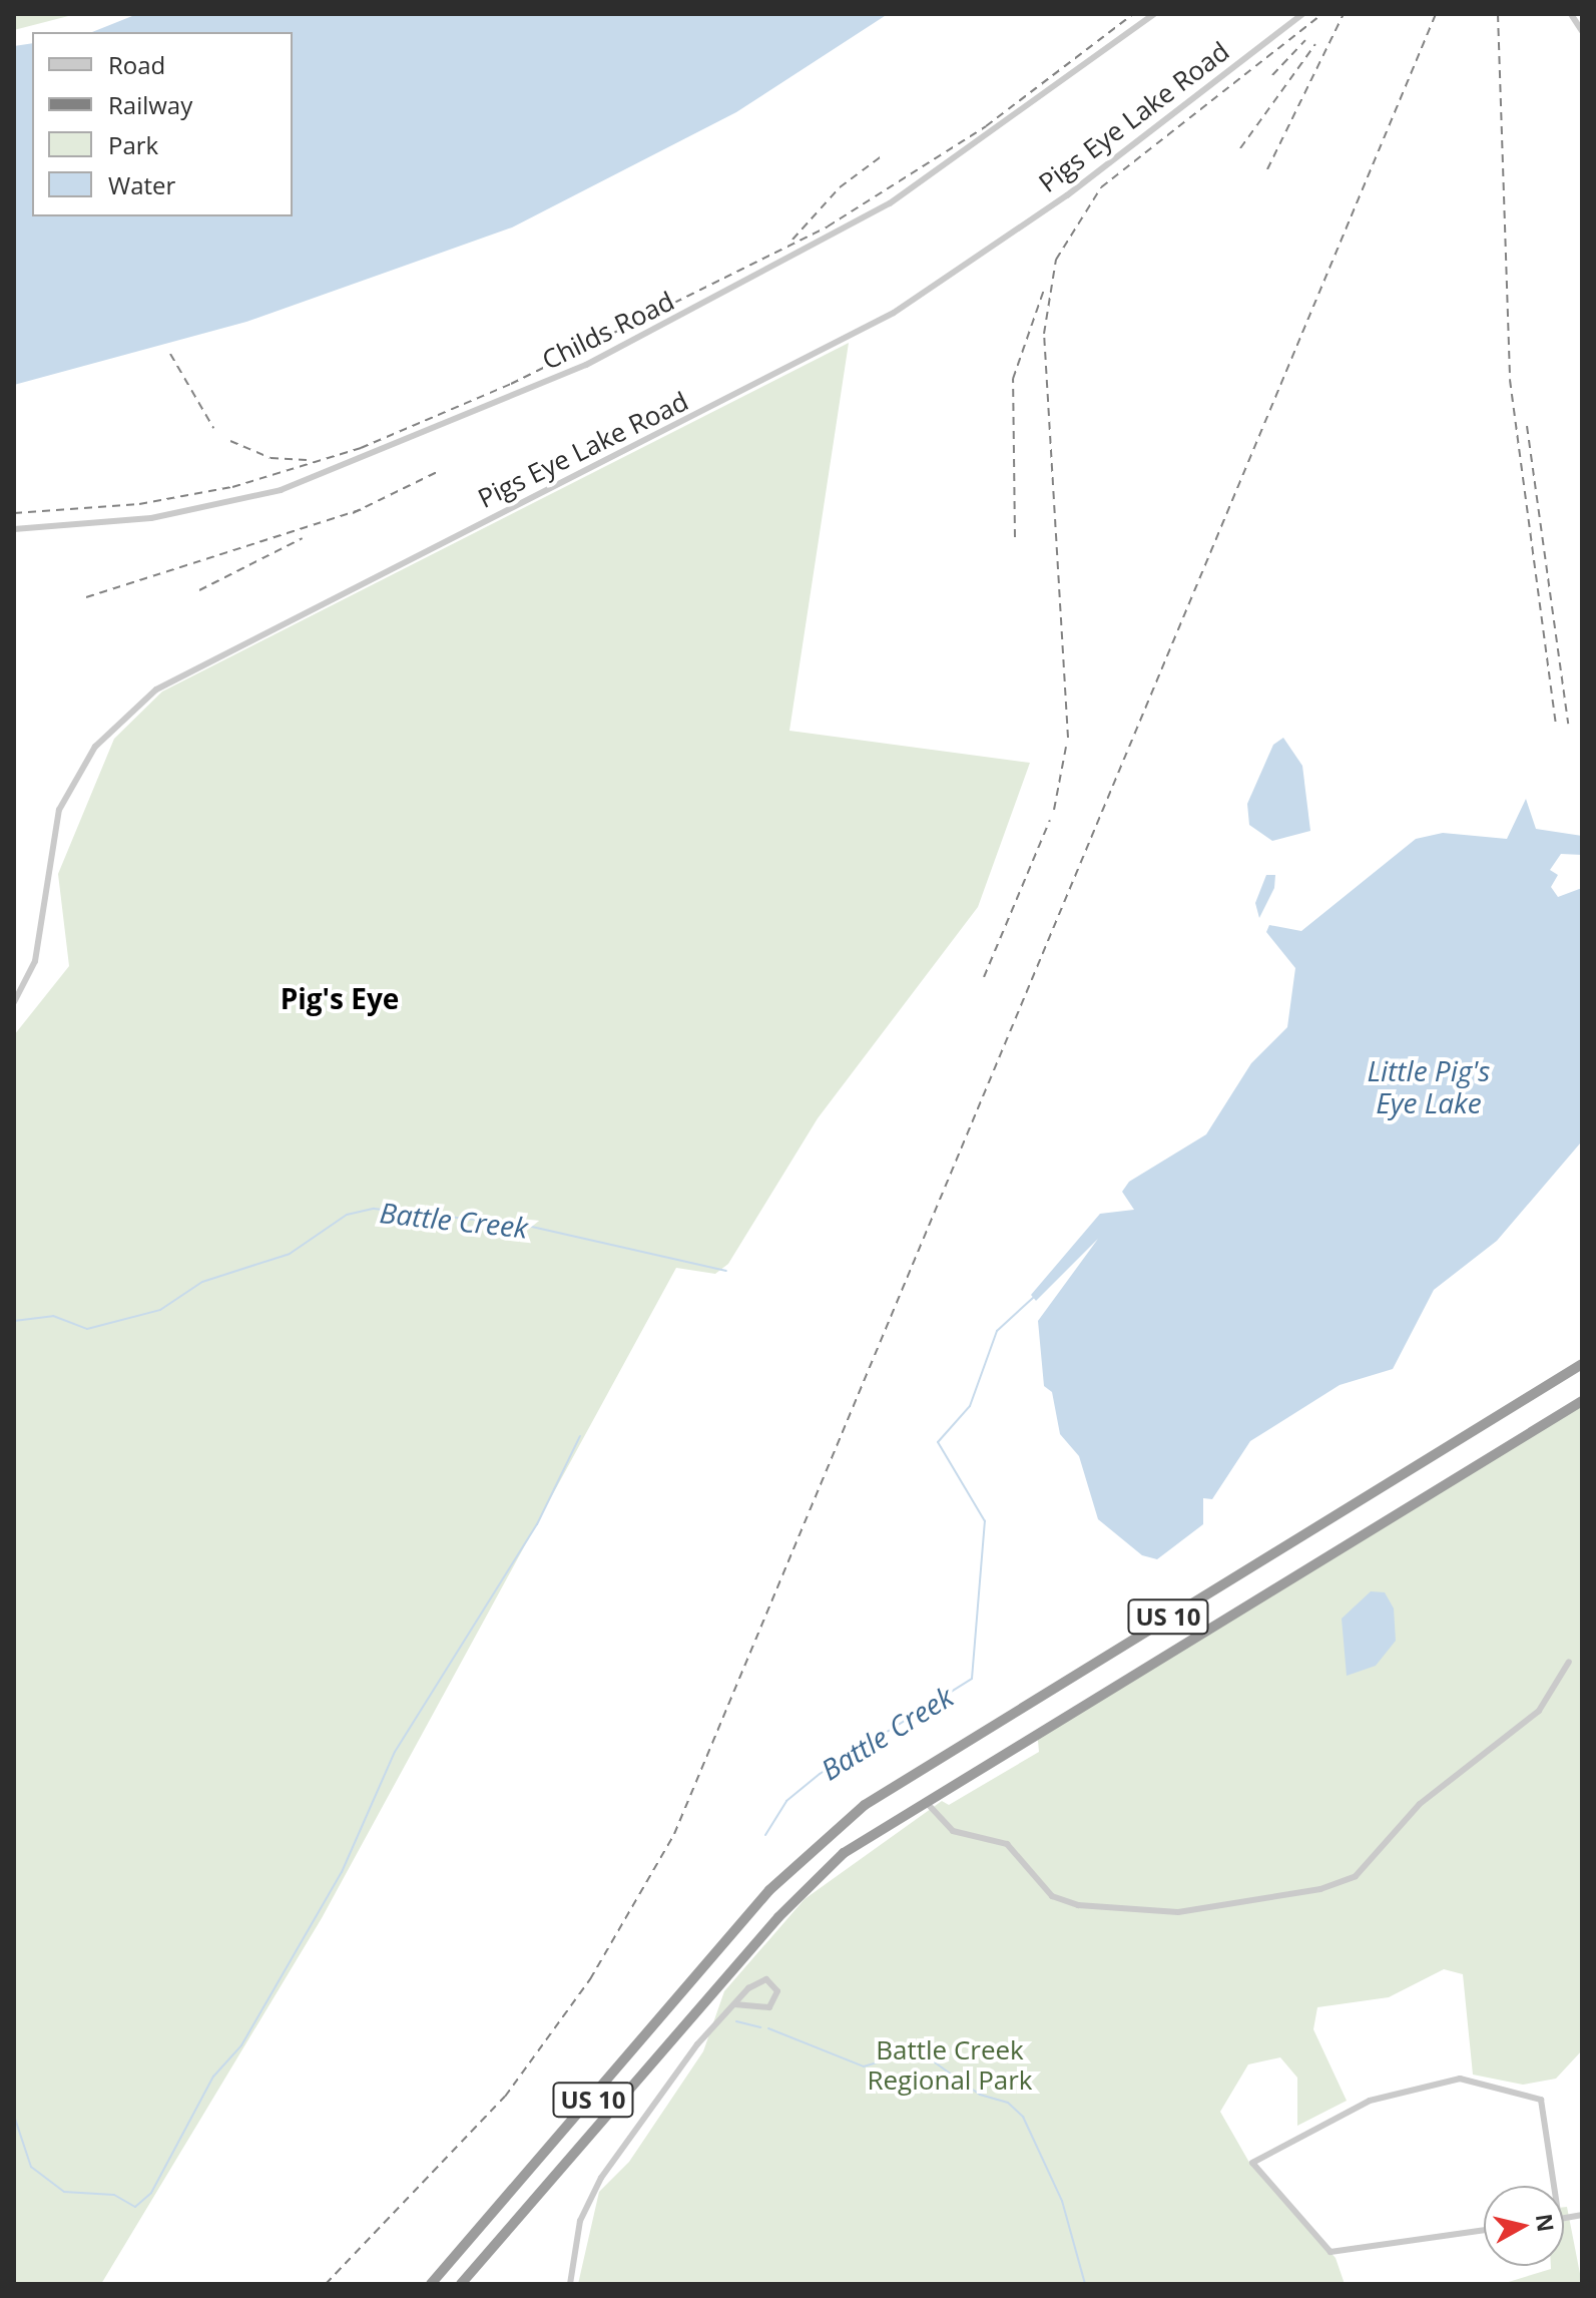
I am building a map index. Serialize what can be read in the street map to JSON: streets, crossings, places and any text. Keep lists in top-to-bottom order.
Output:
{
  "streets": {
    "highway": ["US 10"],
    "street": ["Pigs Eye Lake Road", "Childs Road"]
  },
  "districts": ["Pig's Eye"],
  "water": ["Little Pig's Eye Lake", "Battle Creek"],
  "parks": ["Battle Creek Regional Park"],
  "legend": [
    "Road",
    "Railway",
    "Park",
    "Water"
  ],
  "north": "right"
}
